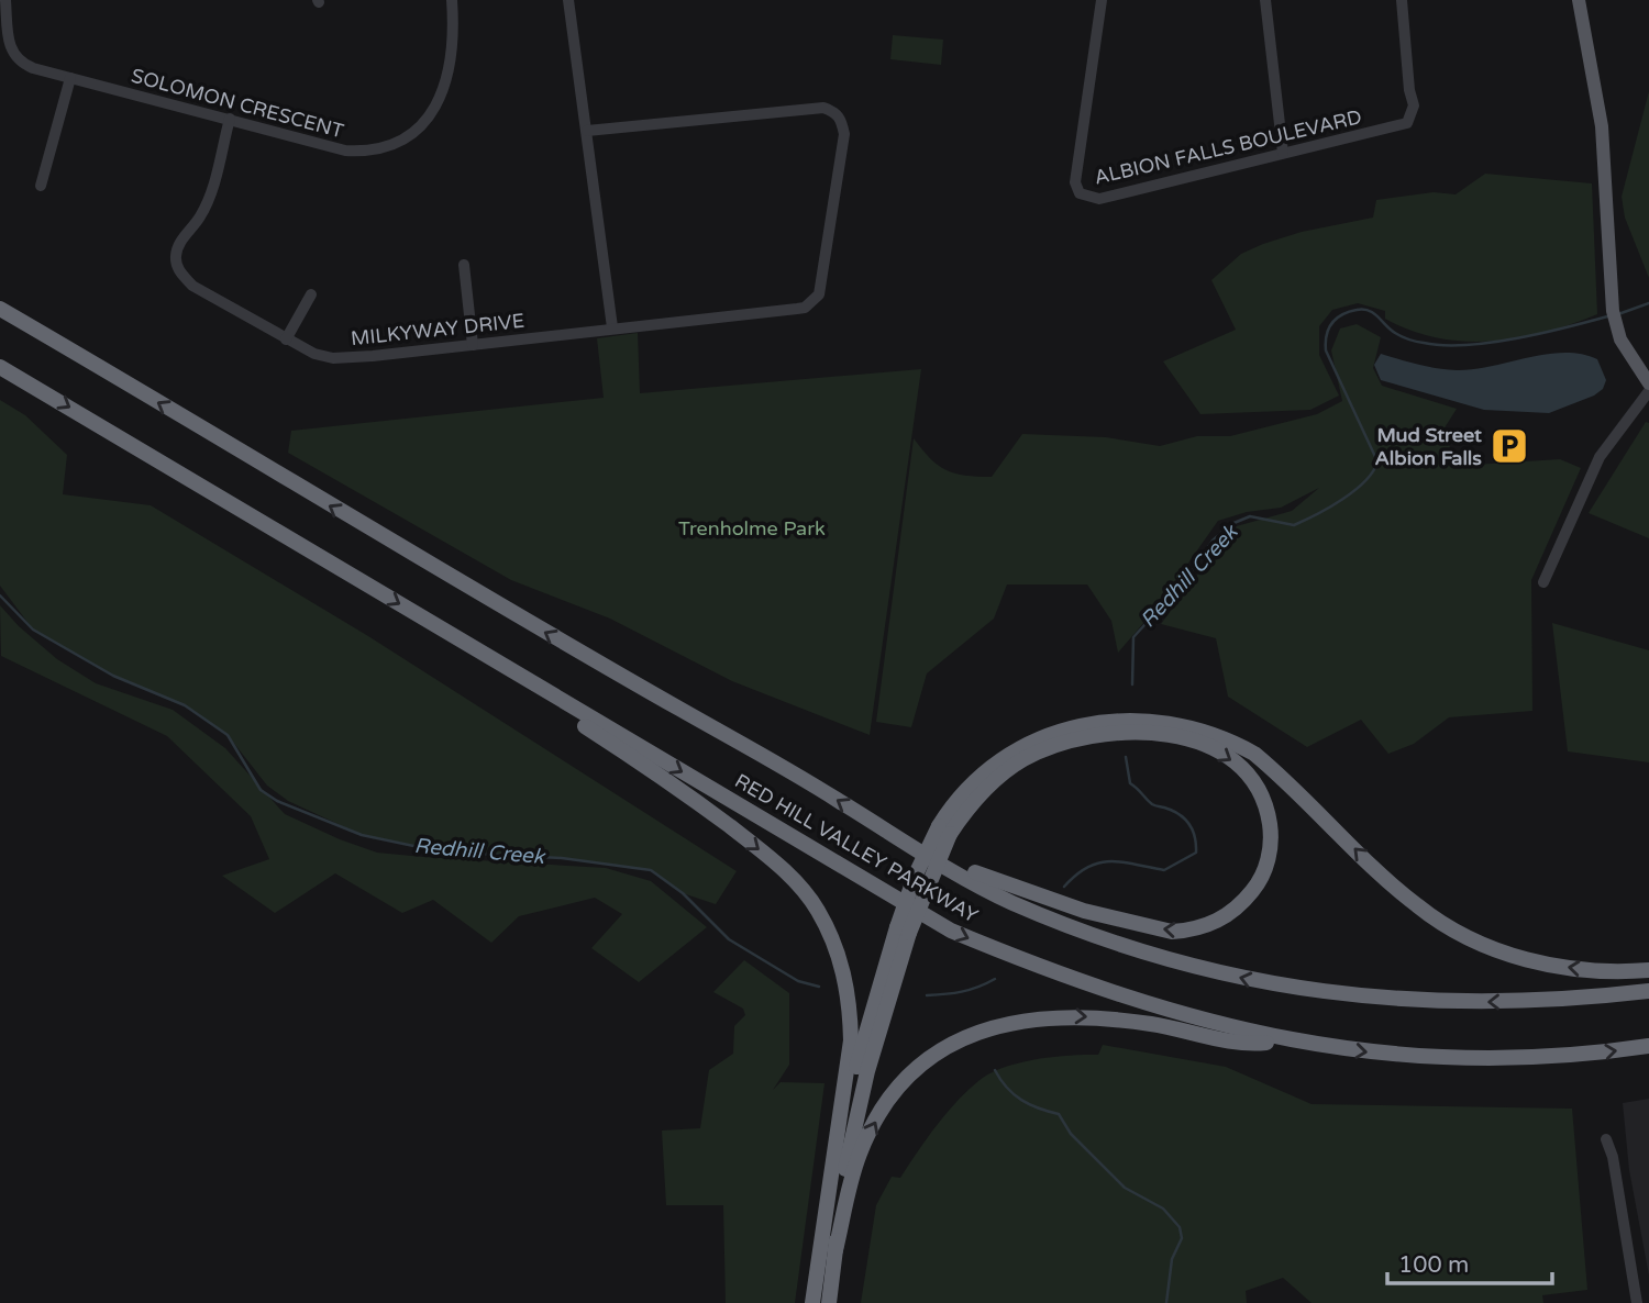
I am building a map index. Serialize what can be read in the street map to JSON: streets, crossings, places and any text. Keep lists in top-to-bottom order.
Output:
{
  "streets": {
    "highway": ["RED HILL VALLEY PARKWAY"],
    "street": ["SOLOMON CRESCENT", "ALBION FALLS BOULEVARD", "MILKYWAY DRIVE"]
  },
  "crossings": [
    ["SOLOMON CRESCENT", "MILKYWAY DRIVE"]
  ],
  "water": ["Redhill Creek"],
  "parks": ["Trenholme Park"],
  "places": {
    "parking": ["Mud Street Albion Falls"]
  },
  "scale_bar": "100 m"
}
